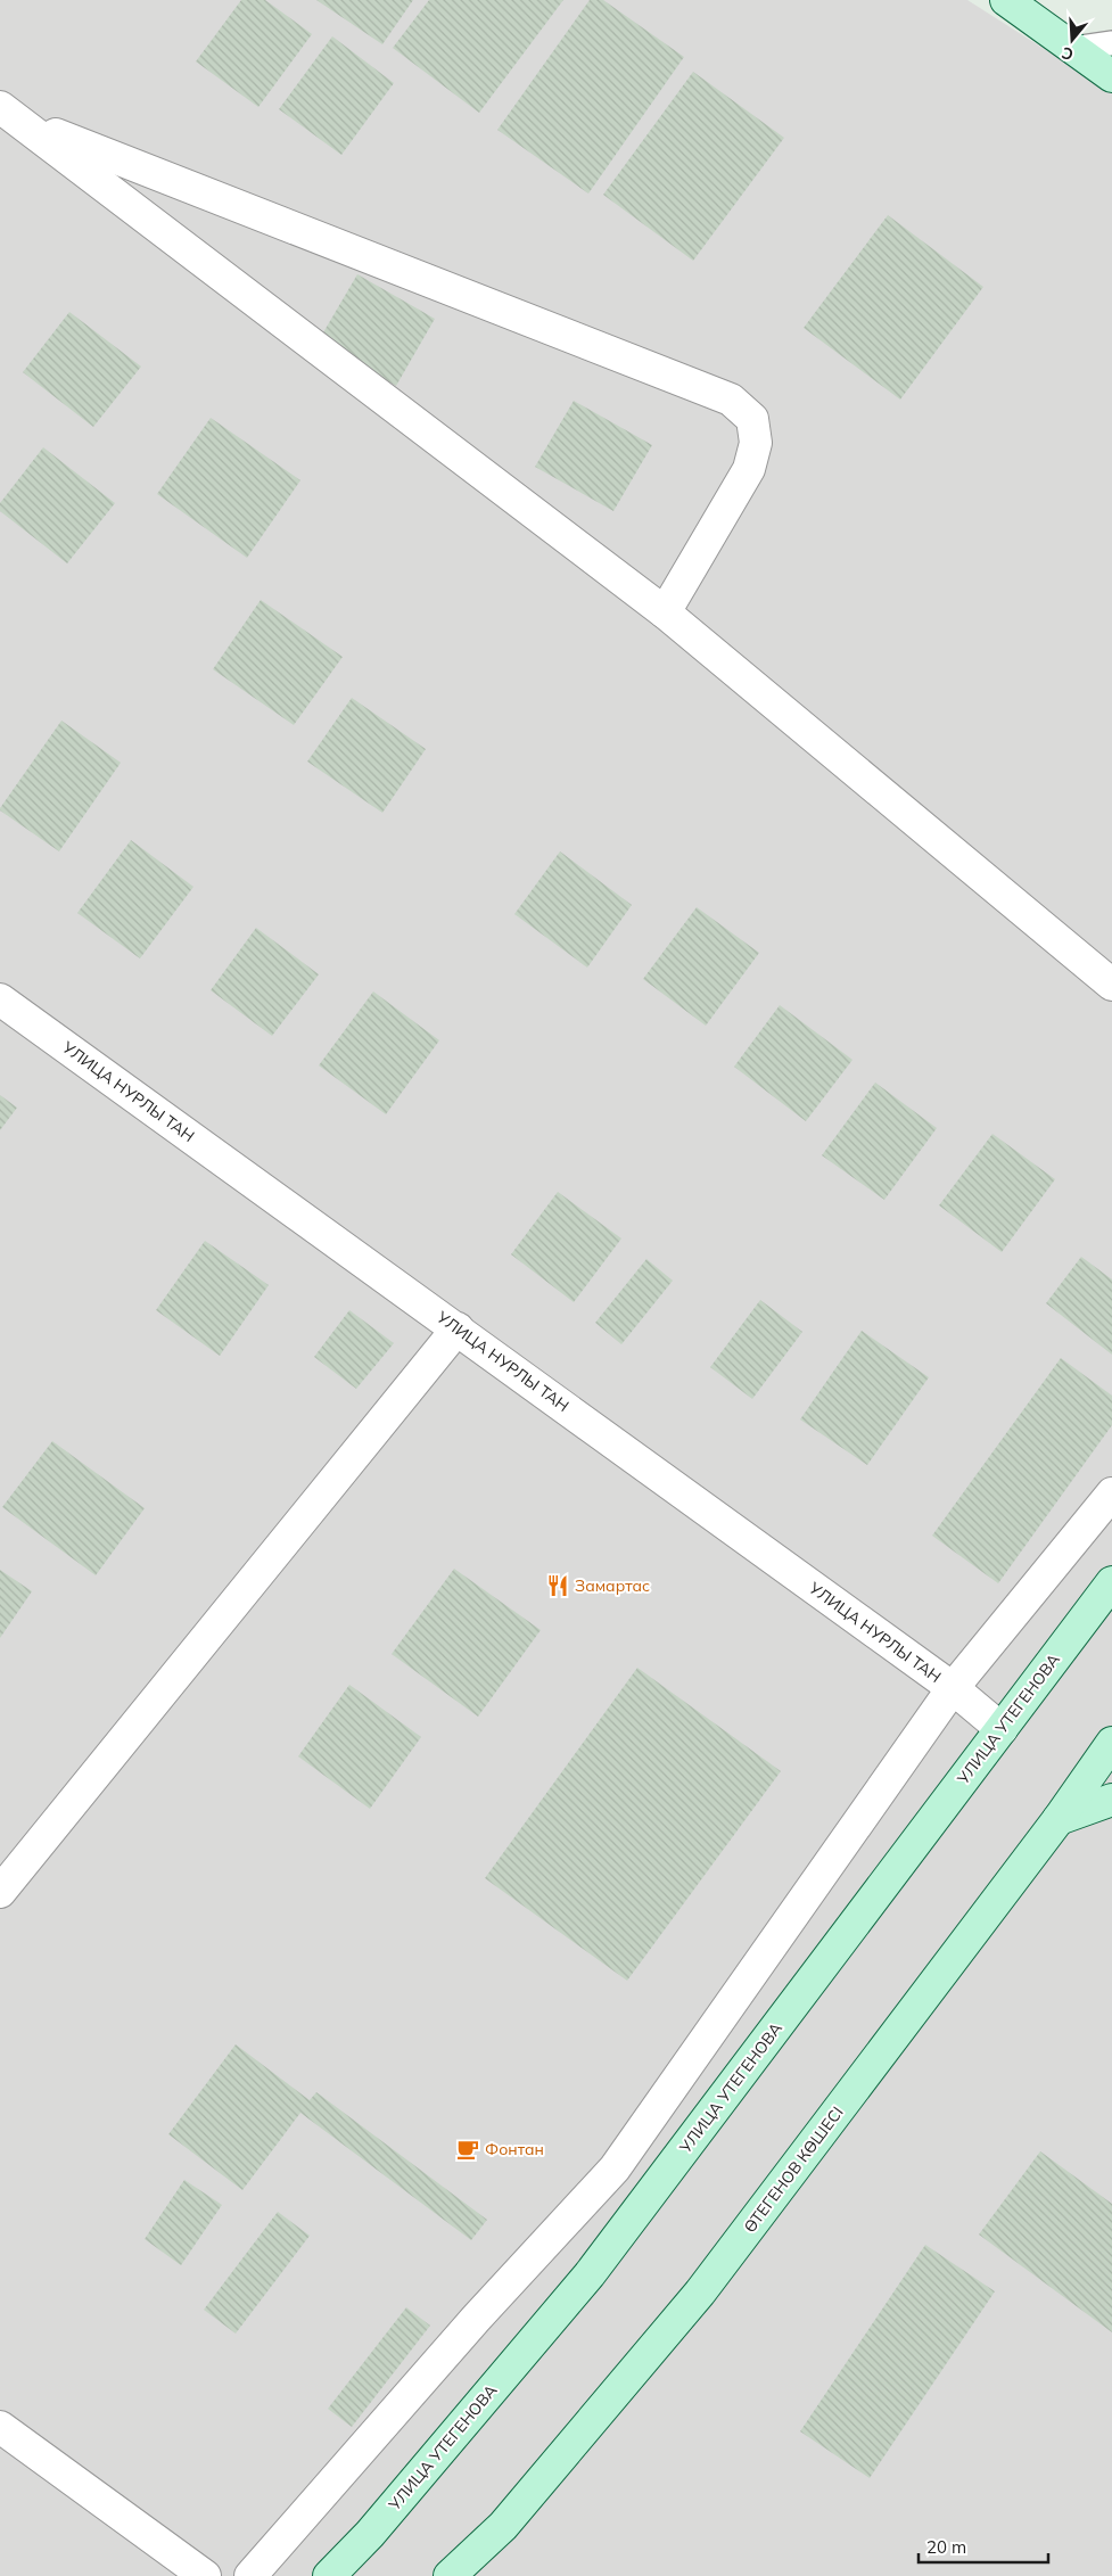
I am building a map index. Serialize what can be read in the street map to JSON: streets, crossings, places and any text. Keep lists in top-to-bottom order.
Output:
{
  "streets": {
    "main road": ["УЛИЦА УТЕГЕНОВА", "ӨТЕГЕНОВ КӨШЕСІ"],
    "street": ["УЛИЦА НУРЛЫ ТАН"]
  },
  "crossings": [
    ["УЛИЦА НУРЛЫ ТАН", "УЛИЦА УТЕГЕНОВА"]
  ],
  "places": {
    "restaurant": ["Замартас"],
    "cafe": ["Фонтан"]
  },
  "scale_bar": "20 m",
  "north": "bottom"
}
